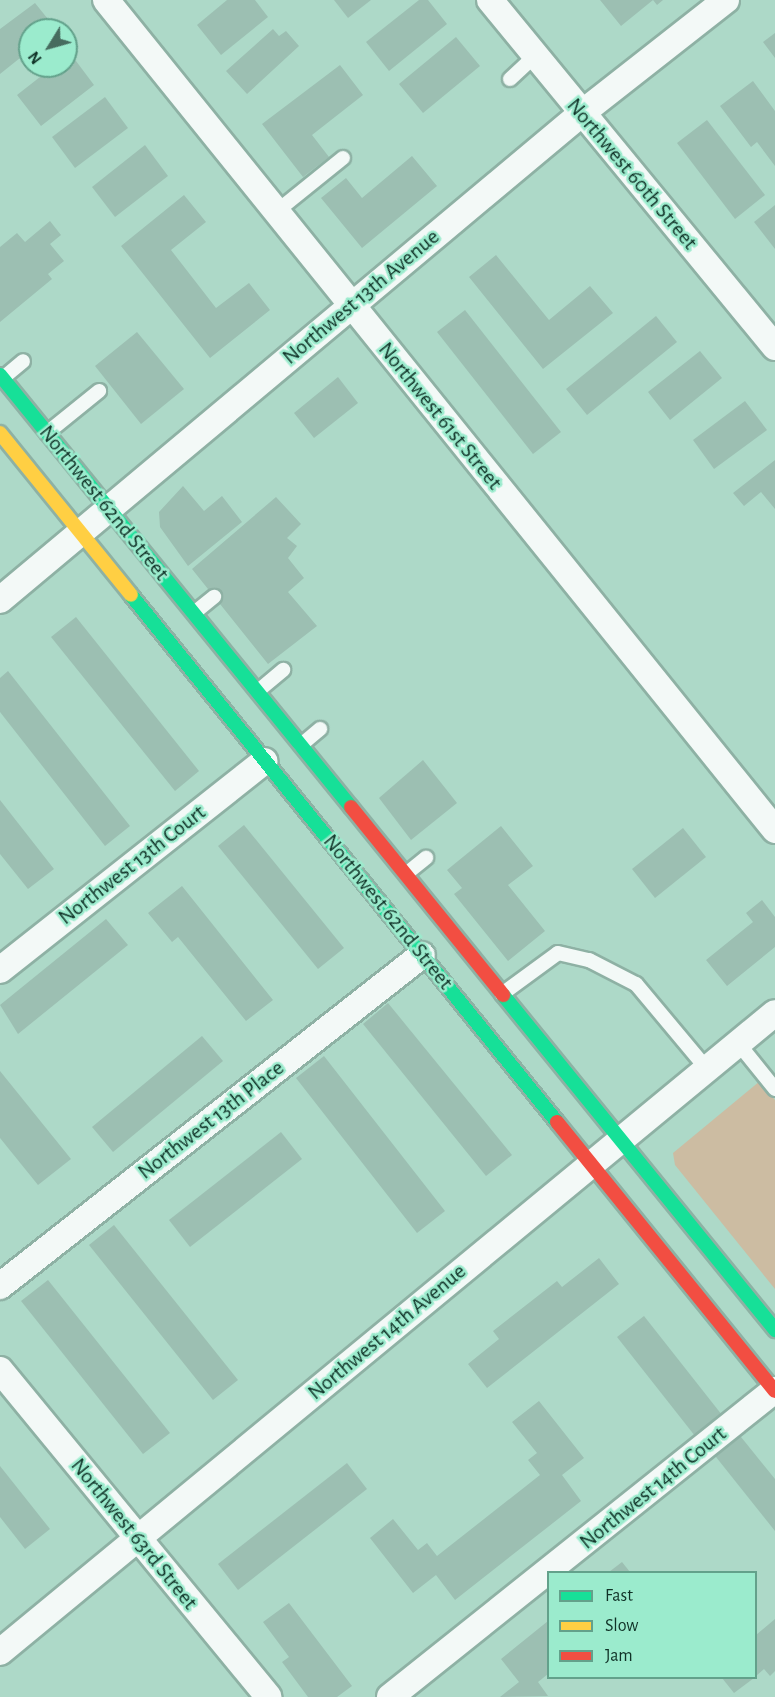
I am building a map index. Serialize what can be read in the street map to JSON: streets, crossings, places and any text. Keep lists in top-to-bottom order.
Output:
{
  "streets": {
    "main road": ["Northwest 62nd Street"],
    "street": [
      "Northwest 60th Street",
      "Northwest 13th Avenue",
      "Northwest 61st Street",
      "Northwest 13th Court",
      "Northwest 13th Place",
      "Northwest 14th Avenue",
      "Northwest 14th Court",
      "Northwest 63rd Street"
    ]
  },
  "crossings": [
    ["Northwest 60th Street", "Northwest 13th Avenue"],
    ["Northwest 13th Avenue", "Northwest 61st Street"],
    ["Northwest 13th Avenue", "Northwest 62nd Street"],
    ["Northwest 62nd Street", "Northwest 13th Court"],
    ["Northwest 62nd Street", "Northwest 13th Place"],
    ["Northwest 62nd Street", "Northwest 14th Avenue"],
    ["Northwest 62nd Street", "Northwest 14th Court"],
    ["Northwest 14th Avenue", "Northwest 63rd Street"]
  ],
  "legend": ["Fast", "Slow", "Jam"],
  "north": "bottom left"
}
